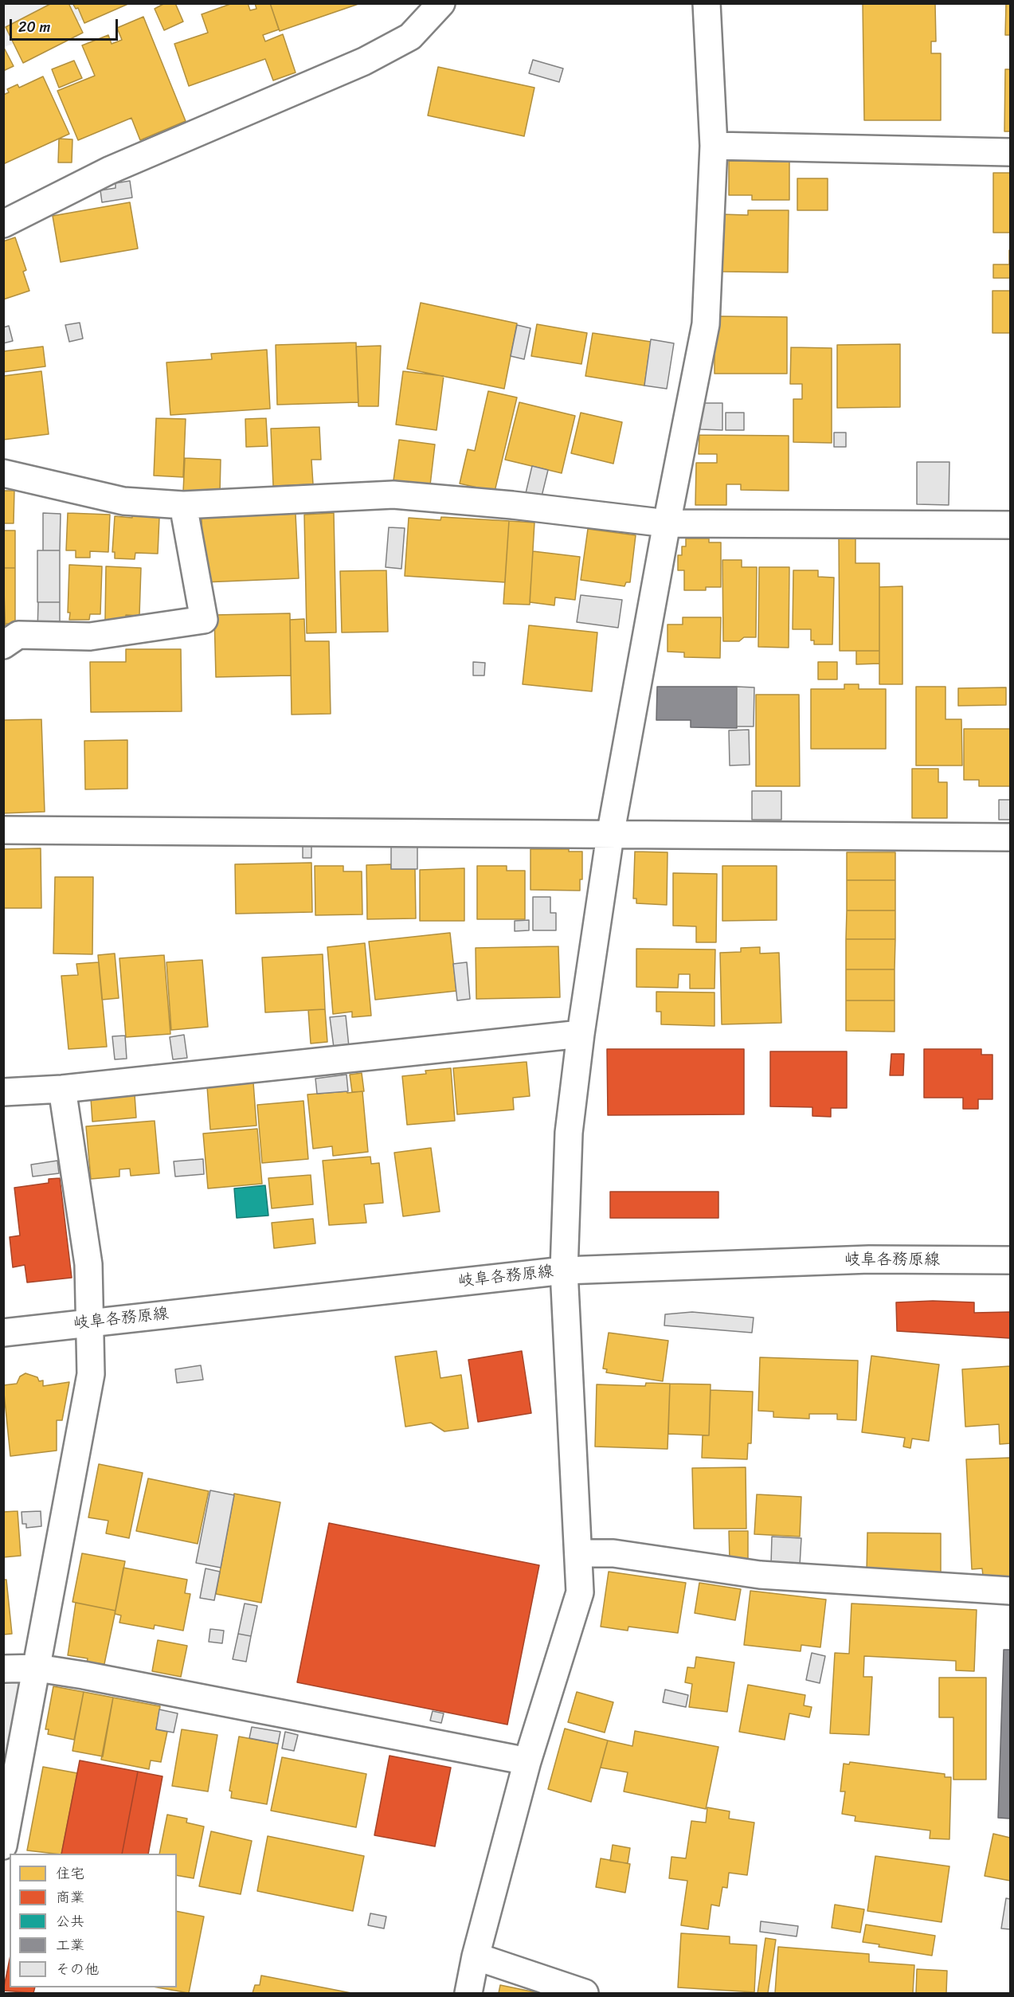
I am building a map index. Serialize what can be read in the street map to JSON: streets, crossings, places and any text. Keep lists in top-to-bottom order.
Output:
{
  "streets": {
    "street": ["岐阜各務原線"]
  },
  "legend": [
    "住宅",
    "商業",
    "公共",
    "工業",
    "その他"
  ],
  "scale_bar": "20 m"
}
